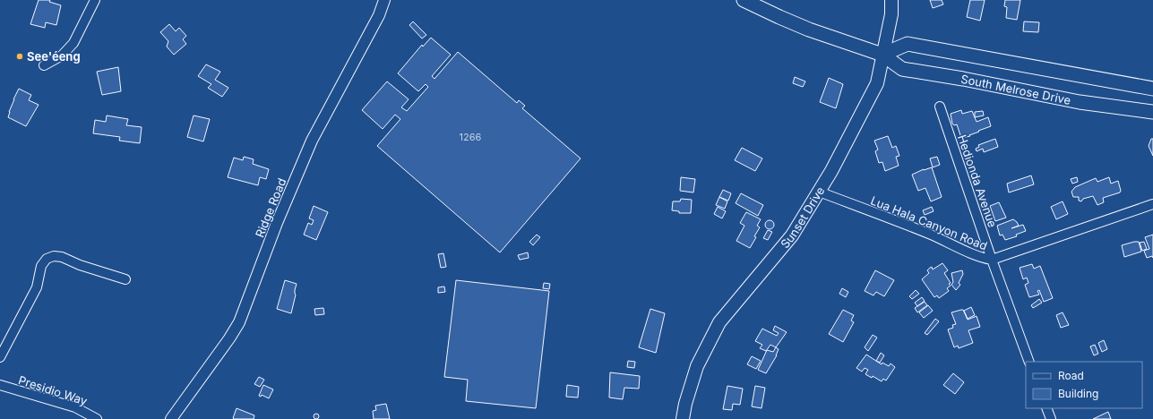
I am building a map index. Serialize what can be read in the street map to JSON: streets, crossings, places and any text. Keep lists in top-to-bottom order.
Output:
{
  "streets": {
    "main road": ["South Melrose Drive", "Sunset Drive"],
    "street": [
      "Hedionda Avenue",
      "Ridge Road",
      "Lua Hala Canyon Road",
      "Presidio Way"
    ]
  },
  "crossings": [
    ["South Melrose Drive", "Sunset Drive"],
    ["Hedionda Avenue", "Lua Hala Canyon Road"],
    ["Sunset Drive", "Lua Hala Canyon Road"]
  ],
  "places": ["See'éeng"],
  "house_numbers": ["1266"],
  "legend": ["Road", "Building"]
}
